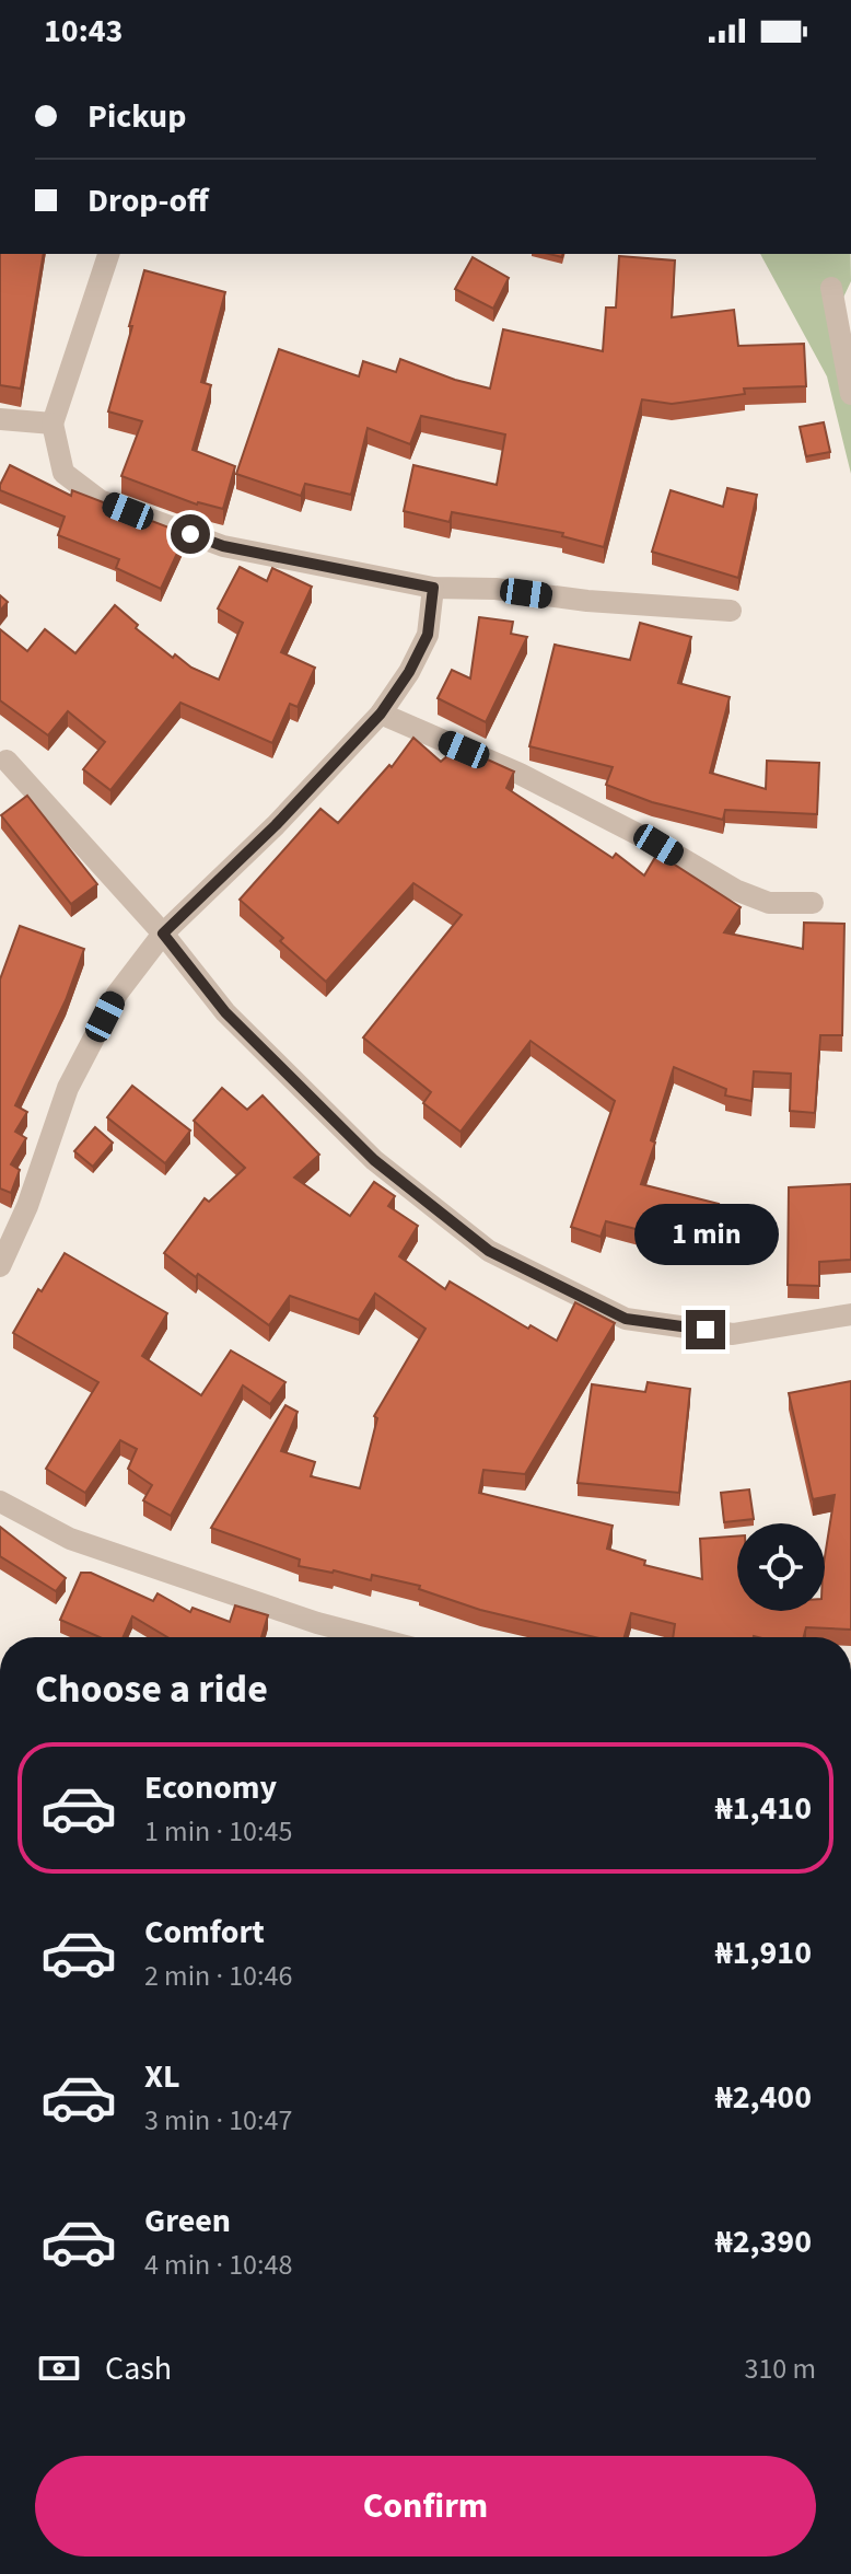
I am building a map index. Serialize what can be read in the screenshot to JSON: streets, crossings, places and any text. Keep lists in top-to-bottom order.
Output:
{
  "page": {
    "status": "10:43",
    "banner": ["Pickup", "Drop-off"],
    "bubble": "1 min",
    "heading": "Choose a ride",
    "list": [
      {
        "name": "Economy",
        "note": "1 min · 10:45",
        "value": "₦1,410"
      },
      {
        "name": "Comfort",
        "note": "2 min · 10:46",
        "value": "₦1,910"
      },
      {
        "name": "XL",
        "note": "3 min · 10:47",
        "value": "₦2,400"
      },
      {
        "name": "Green",
        "note": "4 min · 10:48",
        "value": "₦2,390"
      }
    ],
    "pay": ["Cash", "310 m"],
    "buttons": "Confirm"
  }
}
